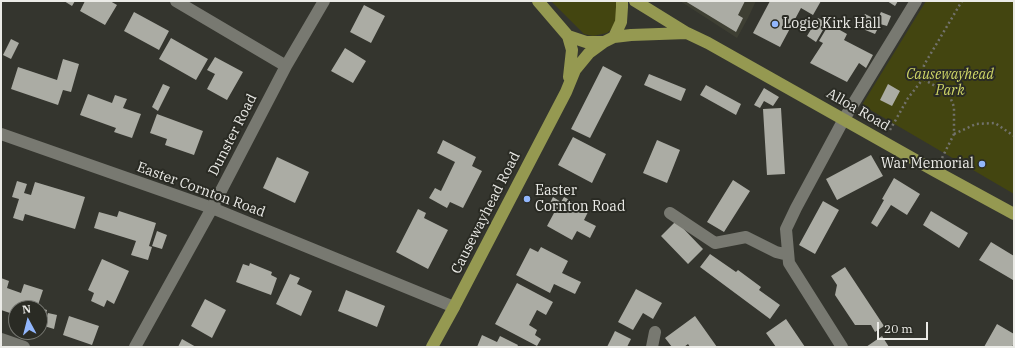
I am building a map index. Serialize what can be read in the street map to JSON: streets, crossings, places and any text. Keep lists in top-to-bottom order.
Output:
{
  "streets": {
    "main road": ["Alloa Road", "Causewayhead Road"],
    "street": ["Dunster Road", "Easter Cornton Road"]
  },
  "crossings": [
    ["Alloa Road", "Causewayhead Road"],
    ["Dunster Road", "Easter Cornton Road"],
    ["Easter Cornton Road", "Causewayhead Road"]
  ],
  "parks": ["Causewayhead Park"],
  "places": ["Logie Kirk Hall", "War Memorial", "Easter Cornton Road"],
  "scale_bar": "20 m",
  "north": "top"
}
